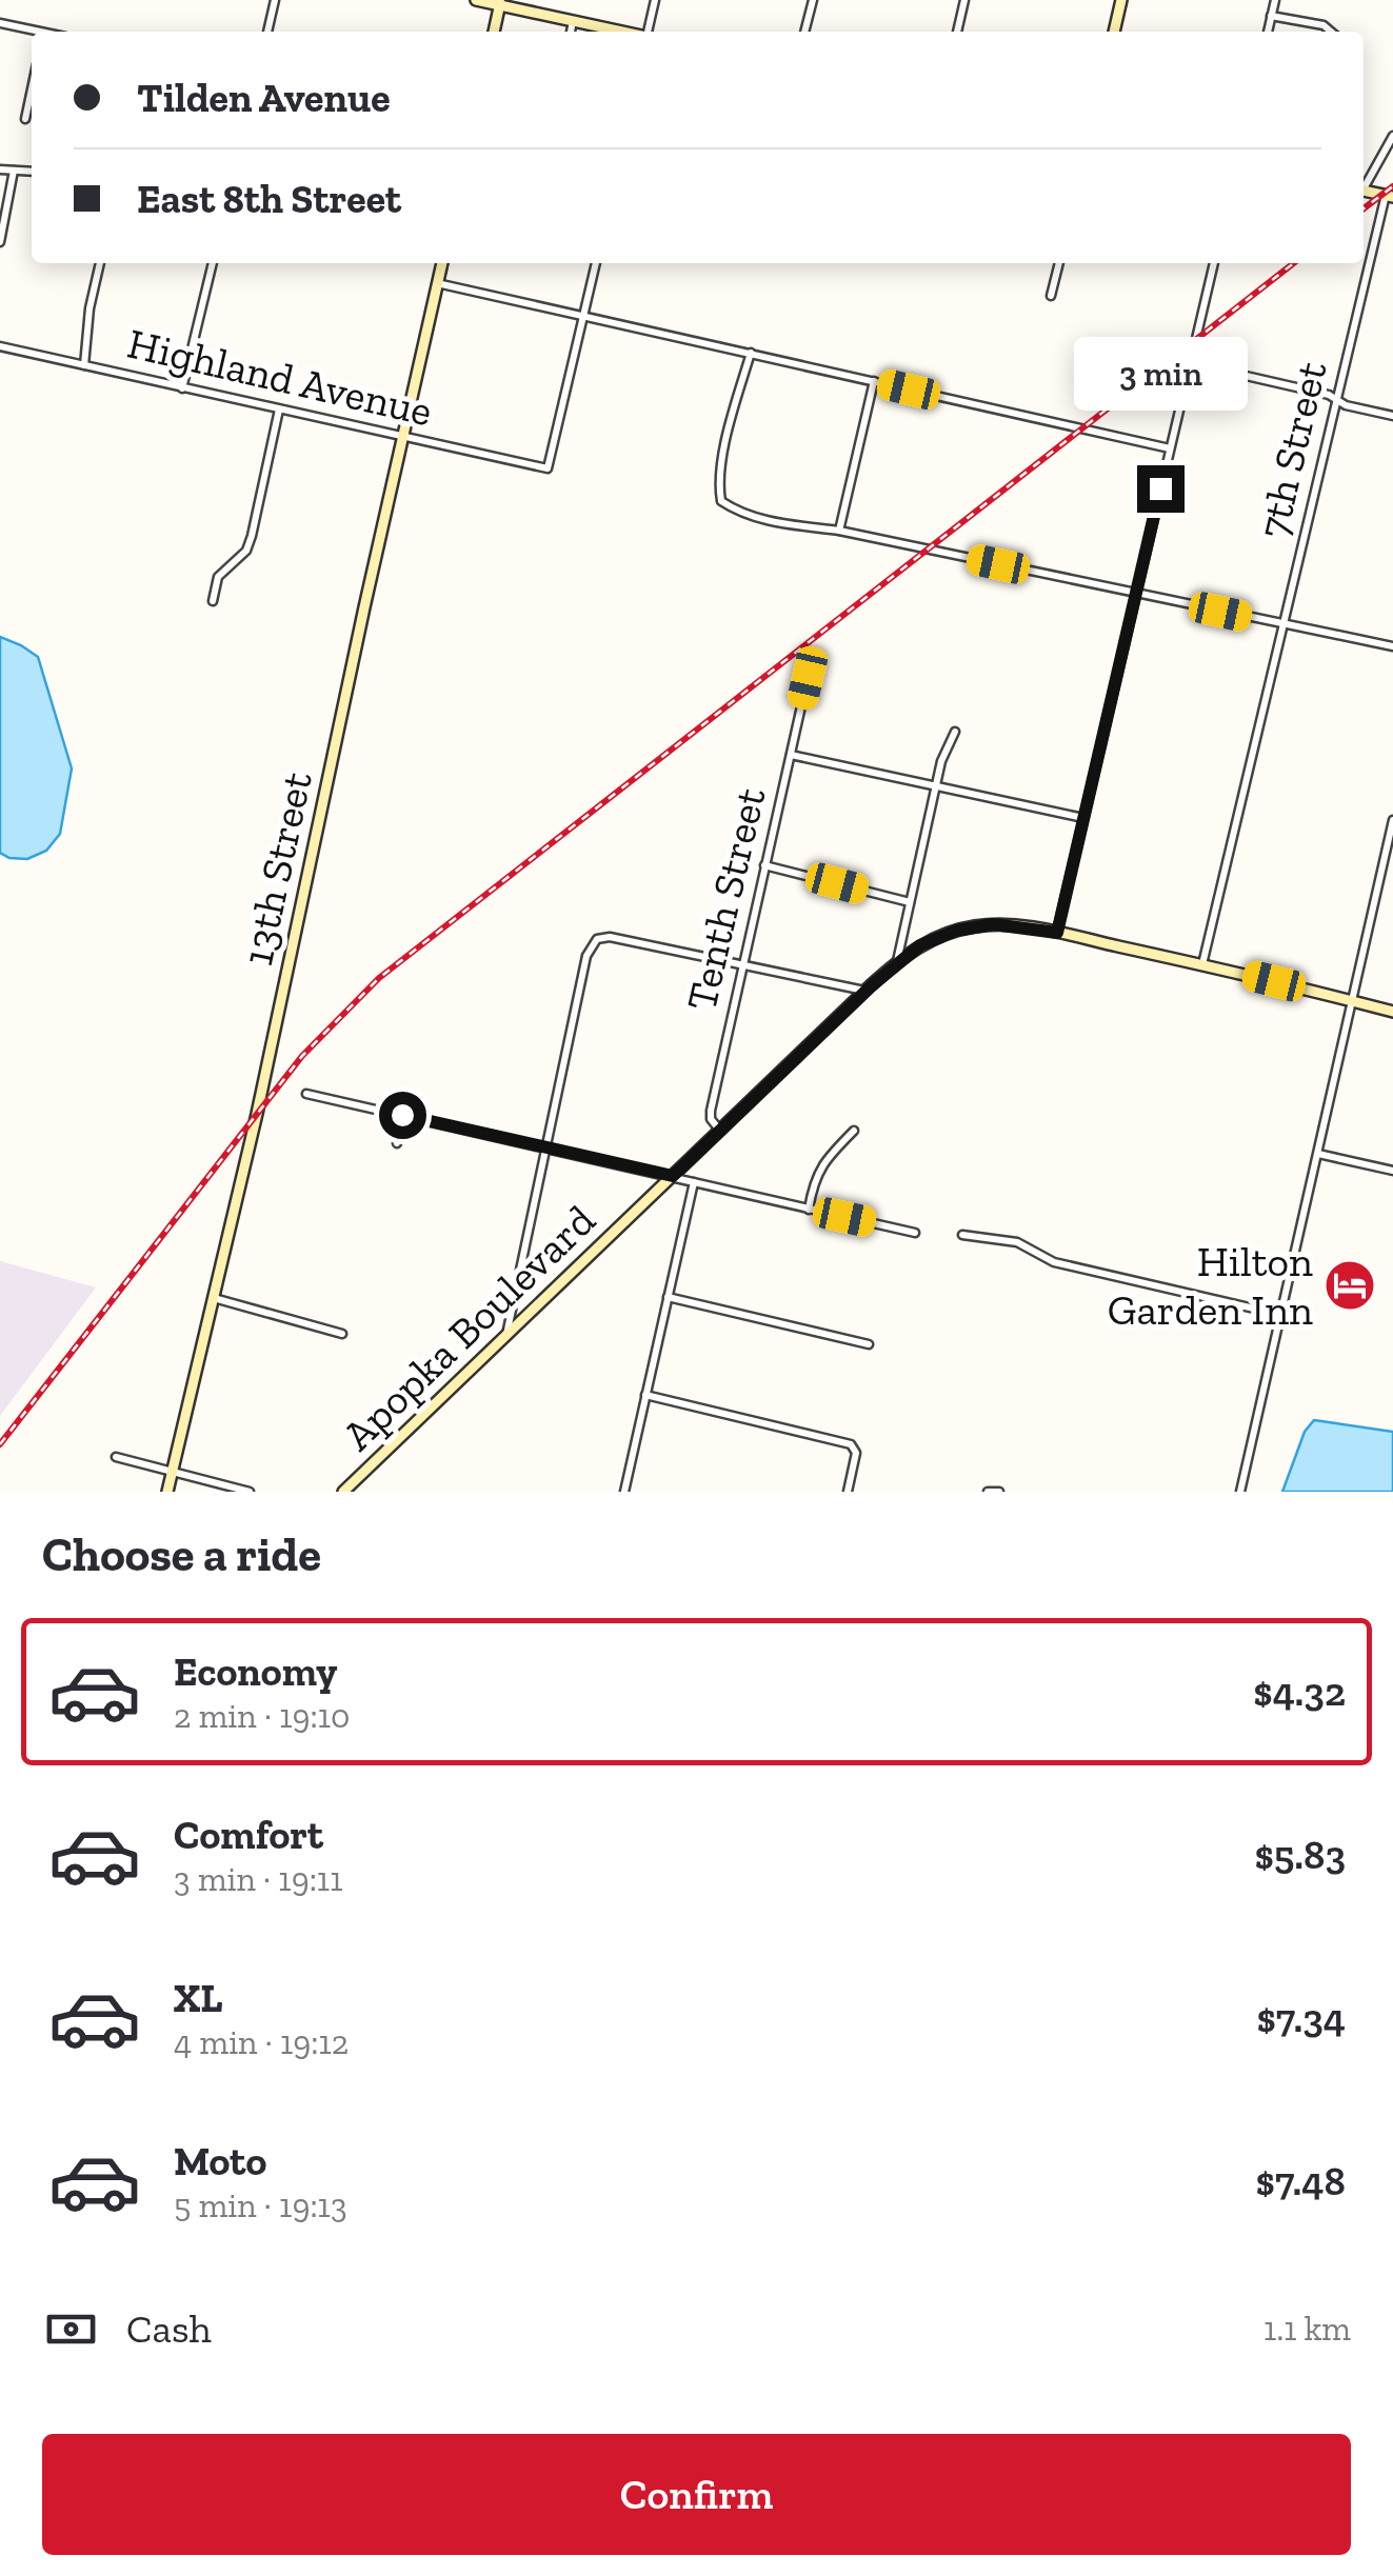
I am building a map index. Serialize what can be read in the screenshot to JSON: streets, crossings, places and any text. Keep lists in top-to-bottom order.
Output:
{
  "streets": {
    "street": [
      "Highland Avenue",
      "7th Street",
      "13th Street",
      "Tenth Street",
      "Apopka Boulevard"
    ]
  },
  "crossings": [
    ["Highland Avenue", "13th Street"],
    ["7th Street", "Apopka Boulevard"],
    ["Tenth Street", "Apopka Boulevard"]
  ],
  "places": {
    "hotel": ["Hilton Garden Inn"]
  },
  "page": {
    "banner": ["Tilden Avenue", "East 8th Street"],
    "bubble": "3 min",
    "heading": "Choose a ride",
    "list": [
      {
        "name": "Economy",
        "note": "2 min · 19:10",
        "value": "$4.32"
      },
      {
        "name": "Comfort",
        "note": "3 min · 19:11",
        "value": "$5.83"
      },
      {
        "name": "XL",
        "note": "4 min · 19:12",
        "value": "$7.34"
      },
      {
        "name": "Moto",
        "note": "5 min · 19:13",
        "value": "$7.48"
      }
    ],
    "pay": ["Cash", "1.1 km"],
    "buttons": "Confirm"
  }
}
